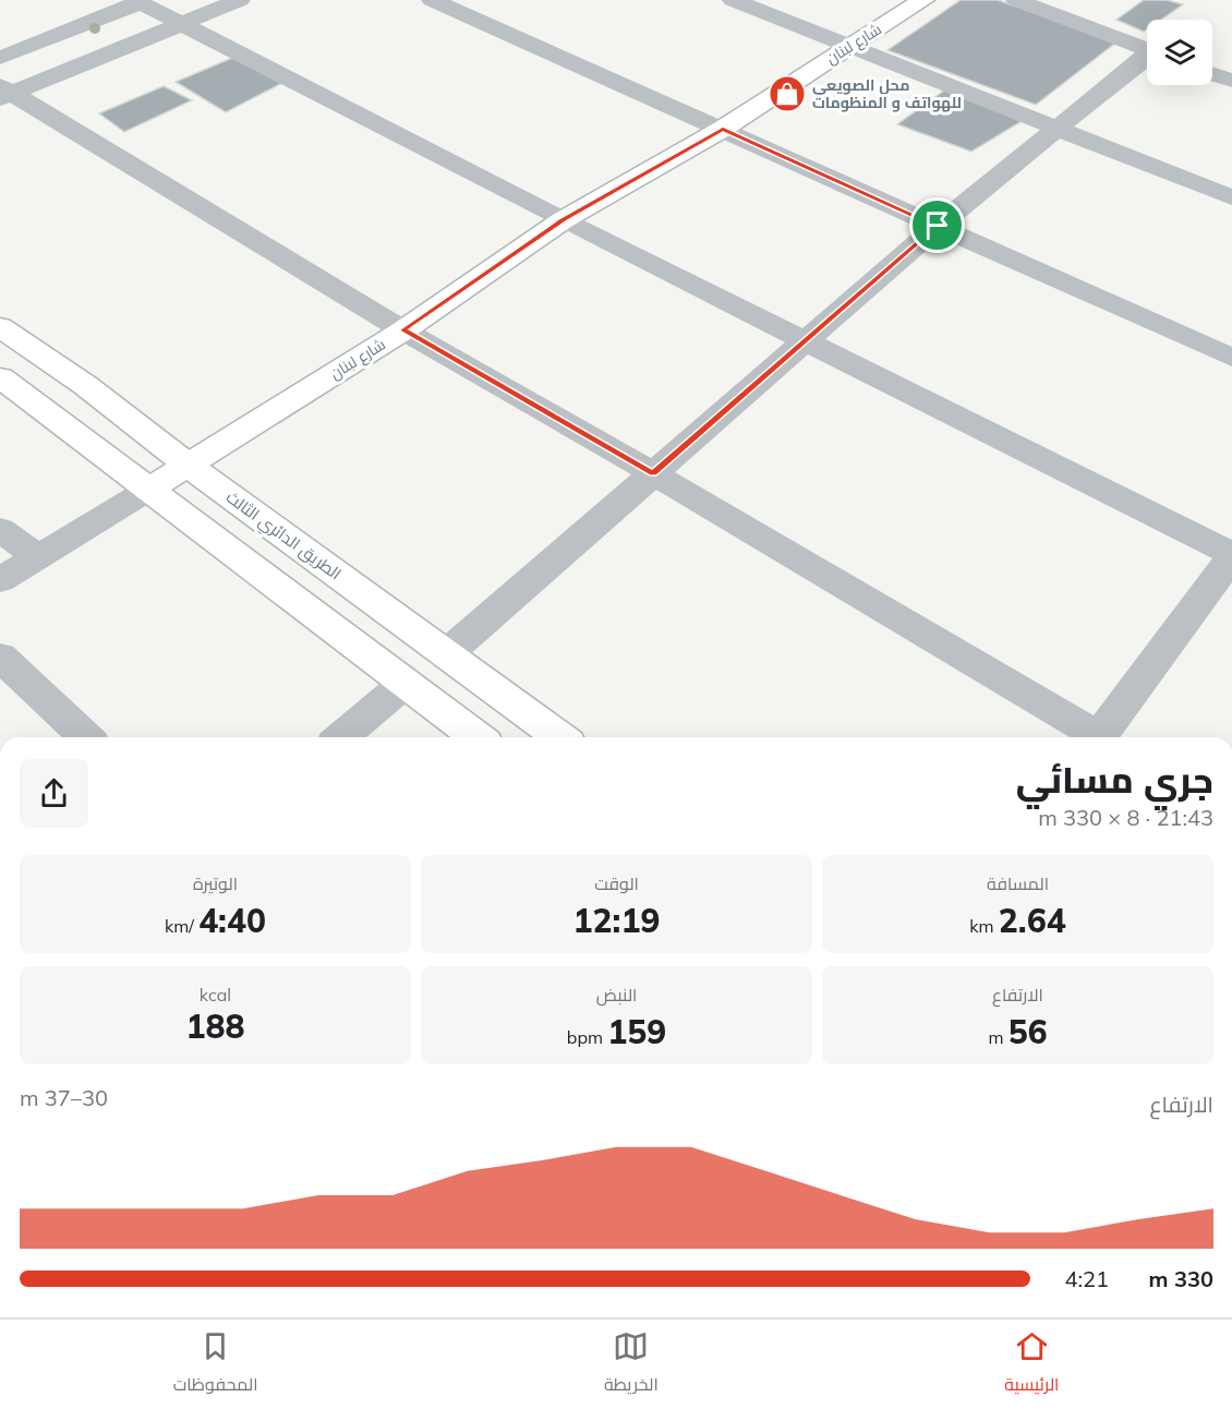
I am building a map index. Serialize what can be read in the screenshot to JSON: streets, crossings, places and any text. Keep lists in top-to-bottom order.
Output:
{
  "streets": {
    "main road": ["شارع لبنان", "الطريق الدائري الثالث"]
  },
  "crossings": [
    ["شارع لبنان", "الطريق الدائري الثالث"]
  ],
  "places": {
    "shop": ["محل الصويعي للهواتف و المنظومات"]
  },
  "page": {
    "heading": ["جري مسائي", "21:43 · 8 × 330 m"],
    "stats": [
      ["المسافة", "2.64 km"],
      ["الوقت", "12:19"],
      ["الوتيرة", "4:40 /km"],
      ["الارتفاع", "56 m"],
      ["النبض", "159 bpm"],
      ["kcal", "188"]
    ],
    "chart": ["الارتفاع", "30–37 m"],
    "list": [
      {
        "name": "330 m",
        "note": "4:21"
      }
    ],
    "tabs": ["الرئيسية", "الخريطة", "المحفوظات"]
  }
}
